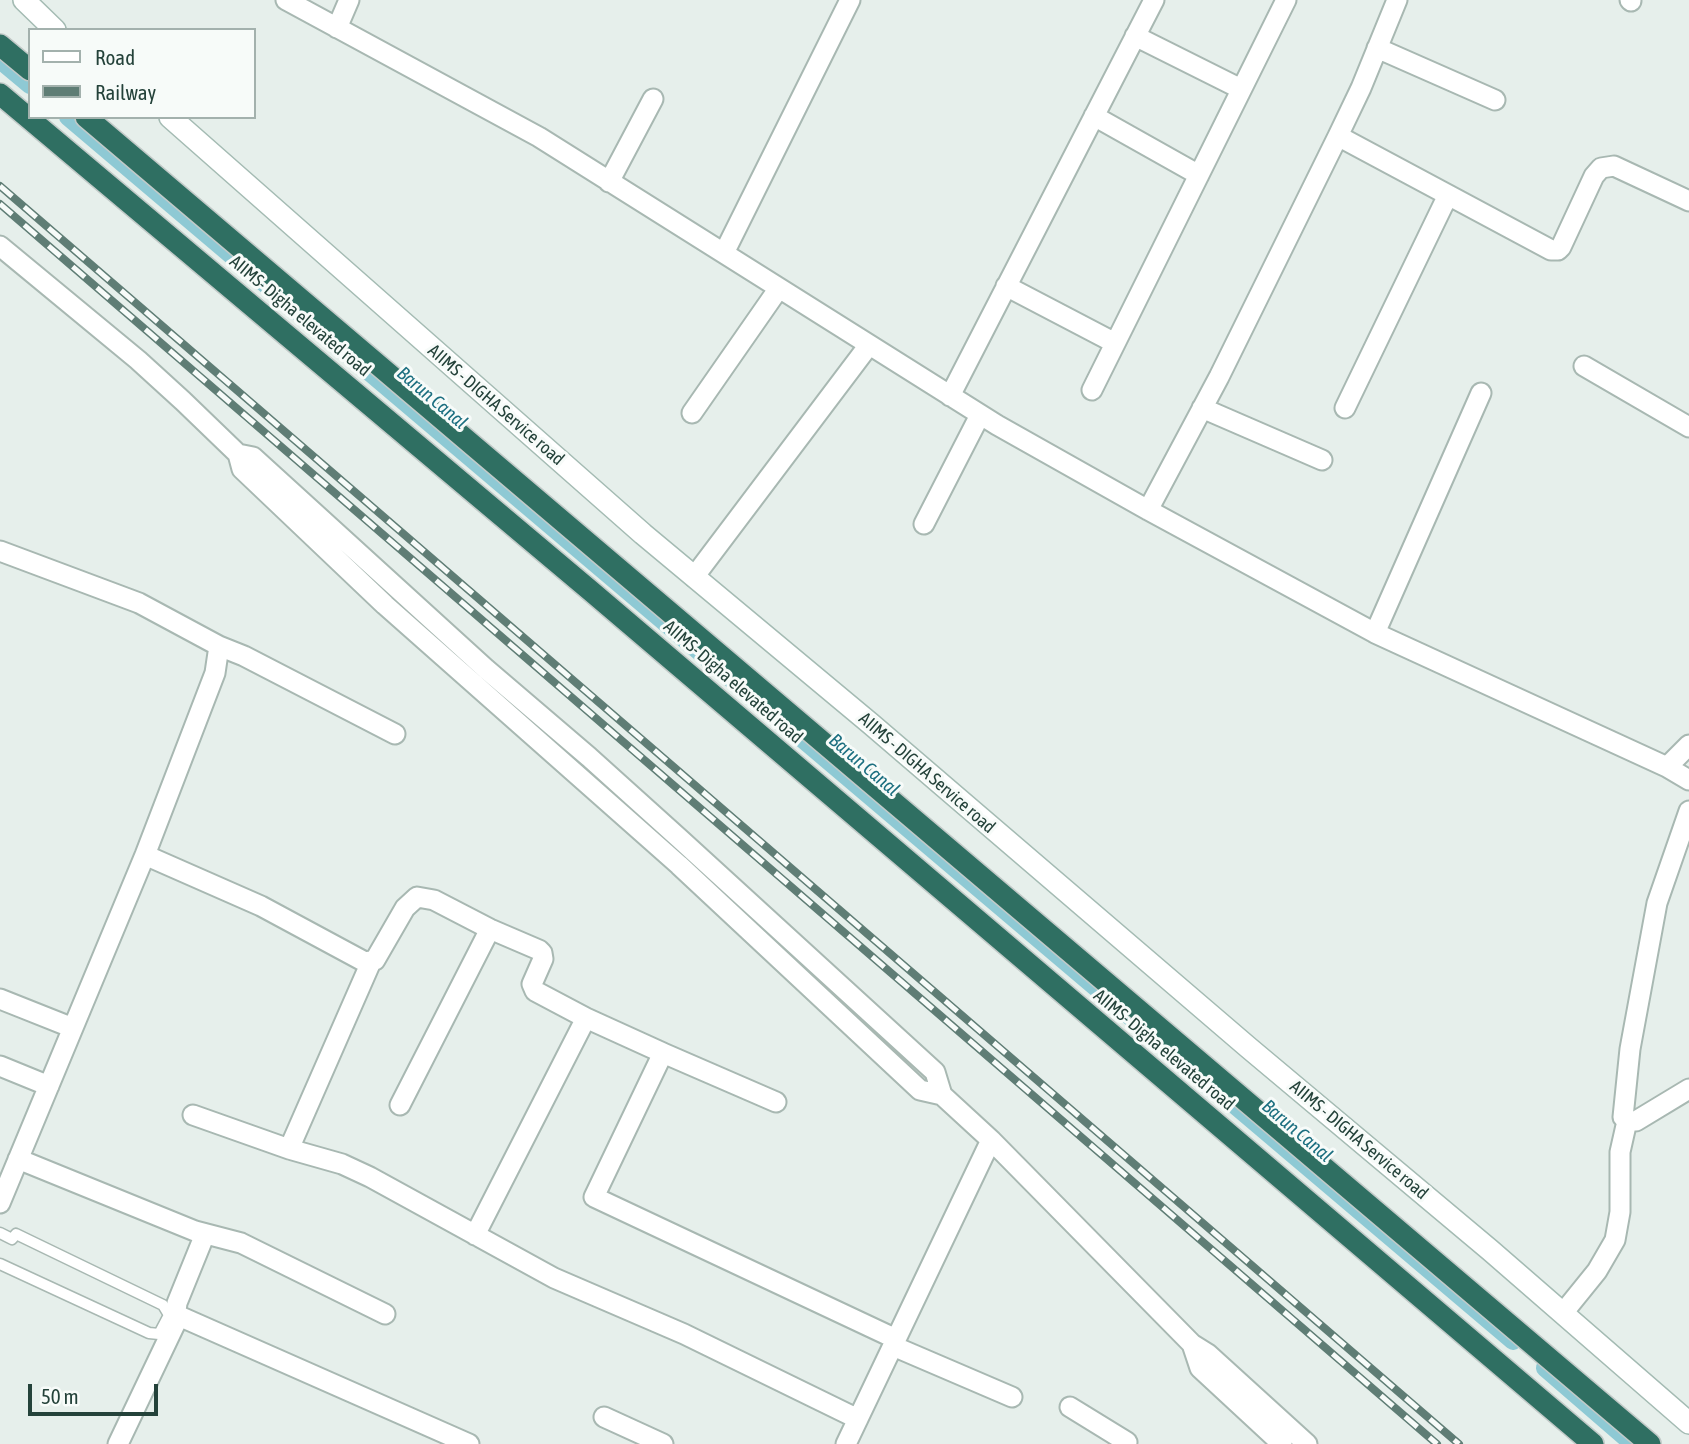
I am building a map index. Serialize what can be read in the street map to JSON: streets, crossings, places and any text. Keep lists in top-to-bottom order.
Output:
{
  "streets": {
    "highway": ["AIIMS- Digha elevated road"],
    "main road": ["AIIMS - DIGHA Service road"]
  },
  "water": ["Barun Canal"],
  "legend": ["Road", "Railway"],
  "scale_bar": "50 m"
}
